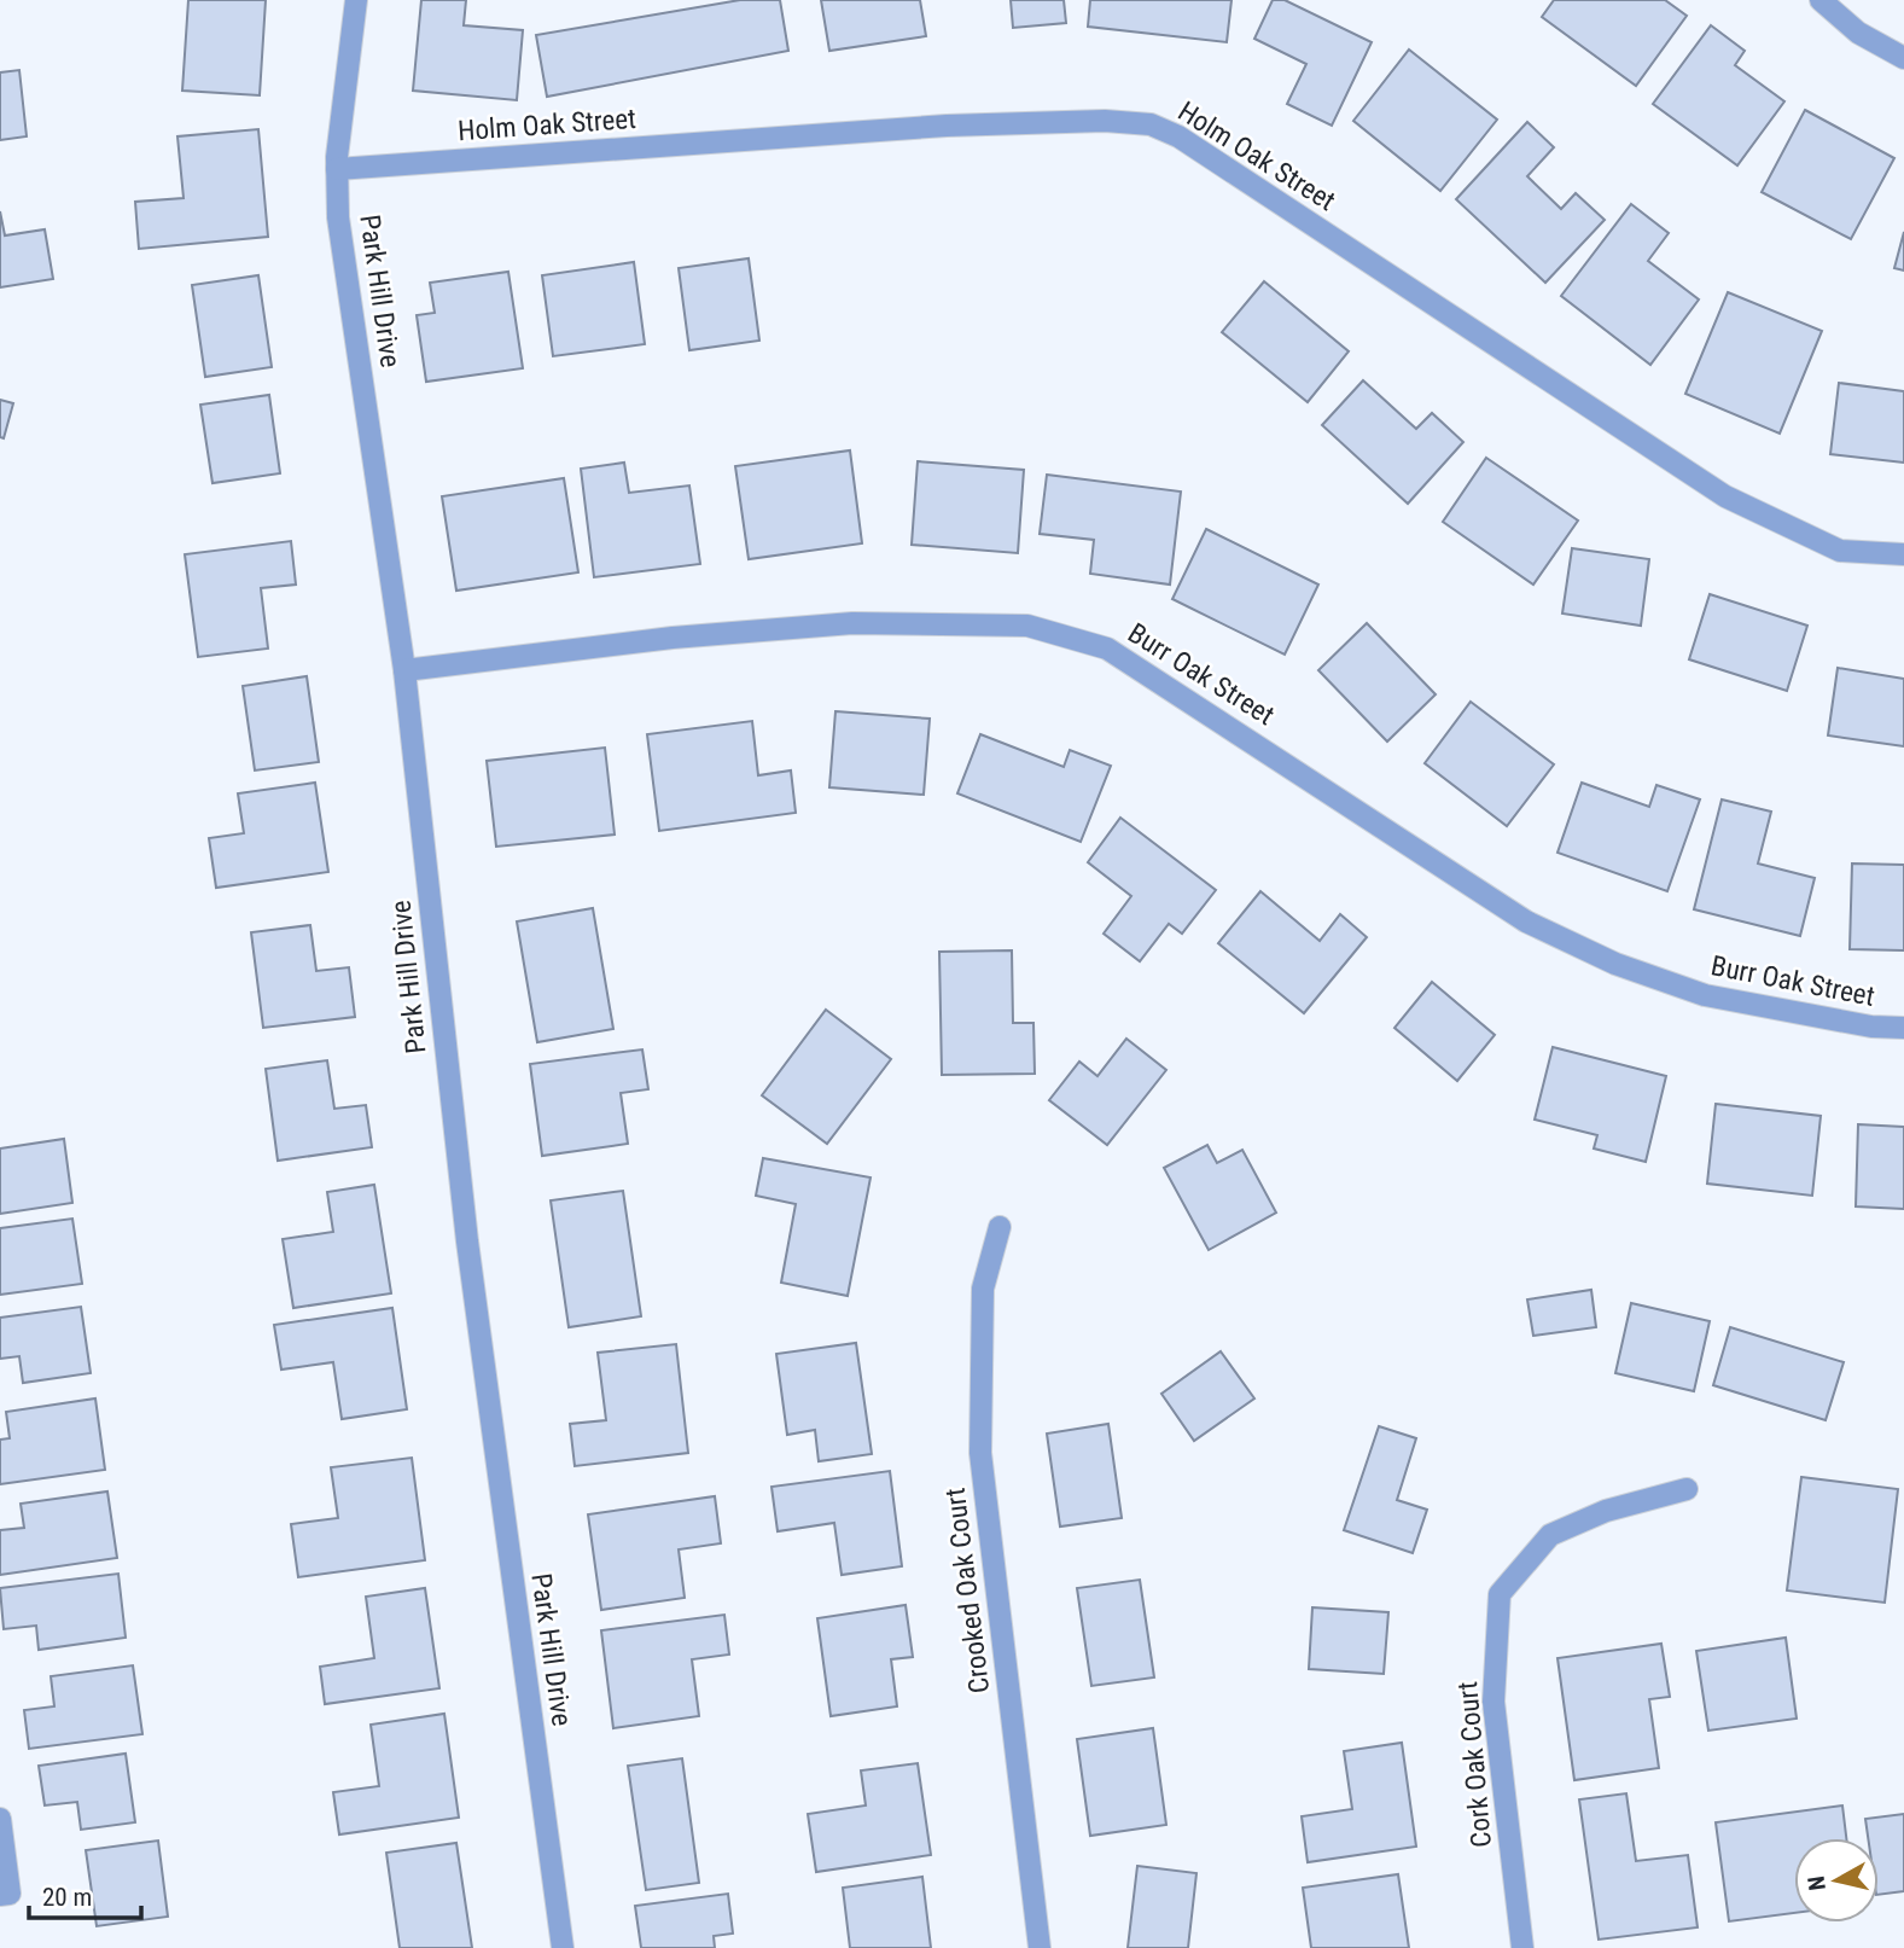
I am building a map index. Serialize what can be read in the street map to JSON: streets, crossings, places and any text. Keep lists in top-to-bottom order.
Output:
{
  "streets": {
    "street": [
      "Holm Oak Street",
      "Park Hill Drive",
      "Burr Oak Street",
      "Crooked Oak Court",
      "Cork Oak Court"
    ]
  },
  "crossings": [
    ["Holm Oak Street", "Park Hill Drive"],
    ["Park Hill Drive", "Burr Oak Street"]
  ],
  "scale_bar": "20 m",
  "north": "left"
}
